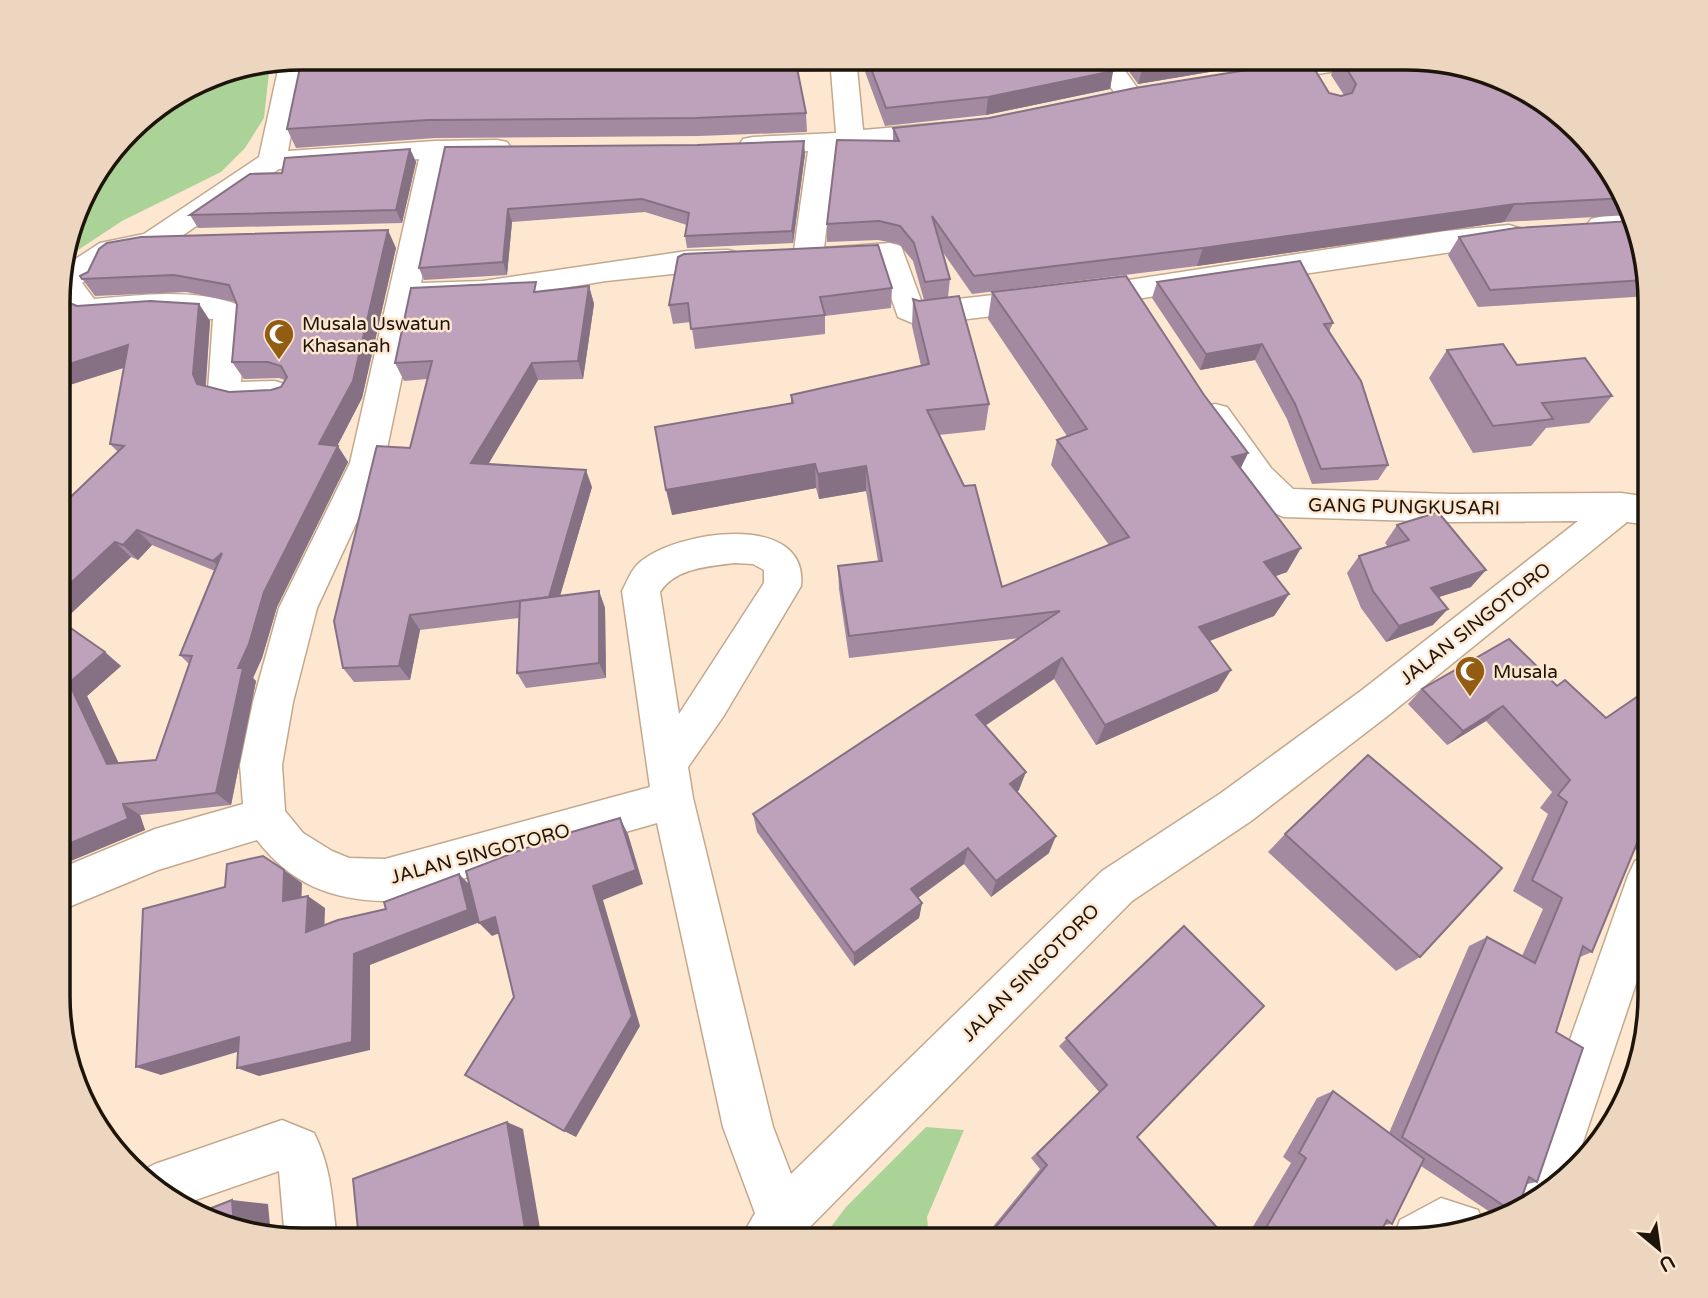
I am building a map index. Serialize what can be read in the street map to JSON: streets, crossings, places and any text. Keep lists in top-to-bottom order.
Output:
{
  "streets": {
    "street": ["GANG PUNGKUSARI", "JALAN SINGOTORO"]
  },
  "crossings": [
    ["GANG PUNGKUSARI", "JALAN SINGOTORO"]
  ],
  "places": {
    "mosque": ["Musala Uswatun Khasanah", "Musala"]
  },
  "north": "bottom right"
}
